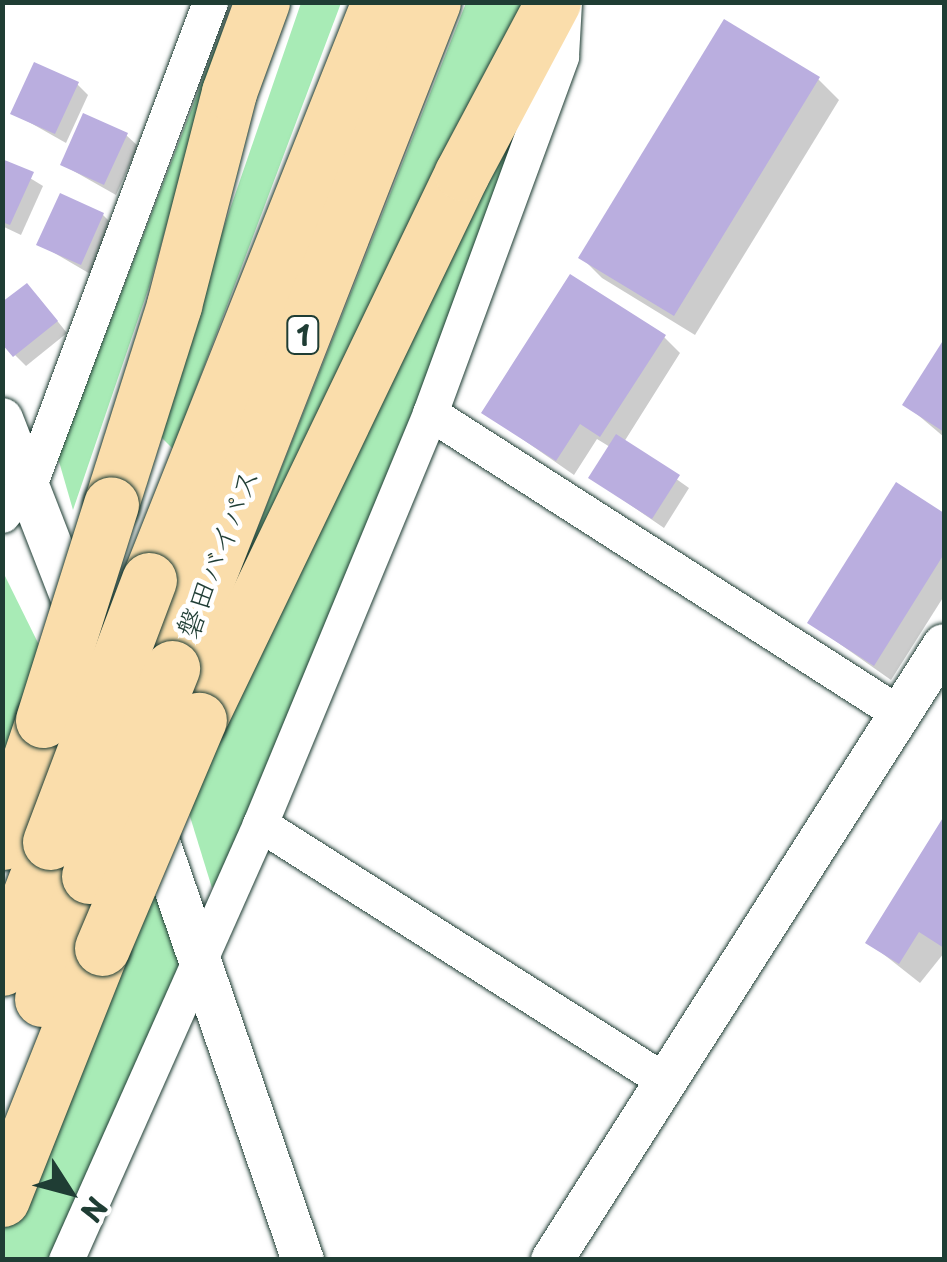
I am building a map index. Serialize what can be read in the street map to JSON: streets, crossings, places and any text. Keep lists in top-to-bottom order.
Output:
{
  "streets": {
    "highway": ["1", "磐田バイパス"]
  },
  "north": "bottom right"
}
